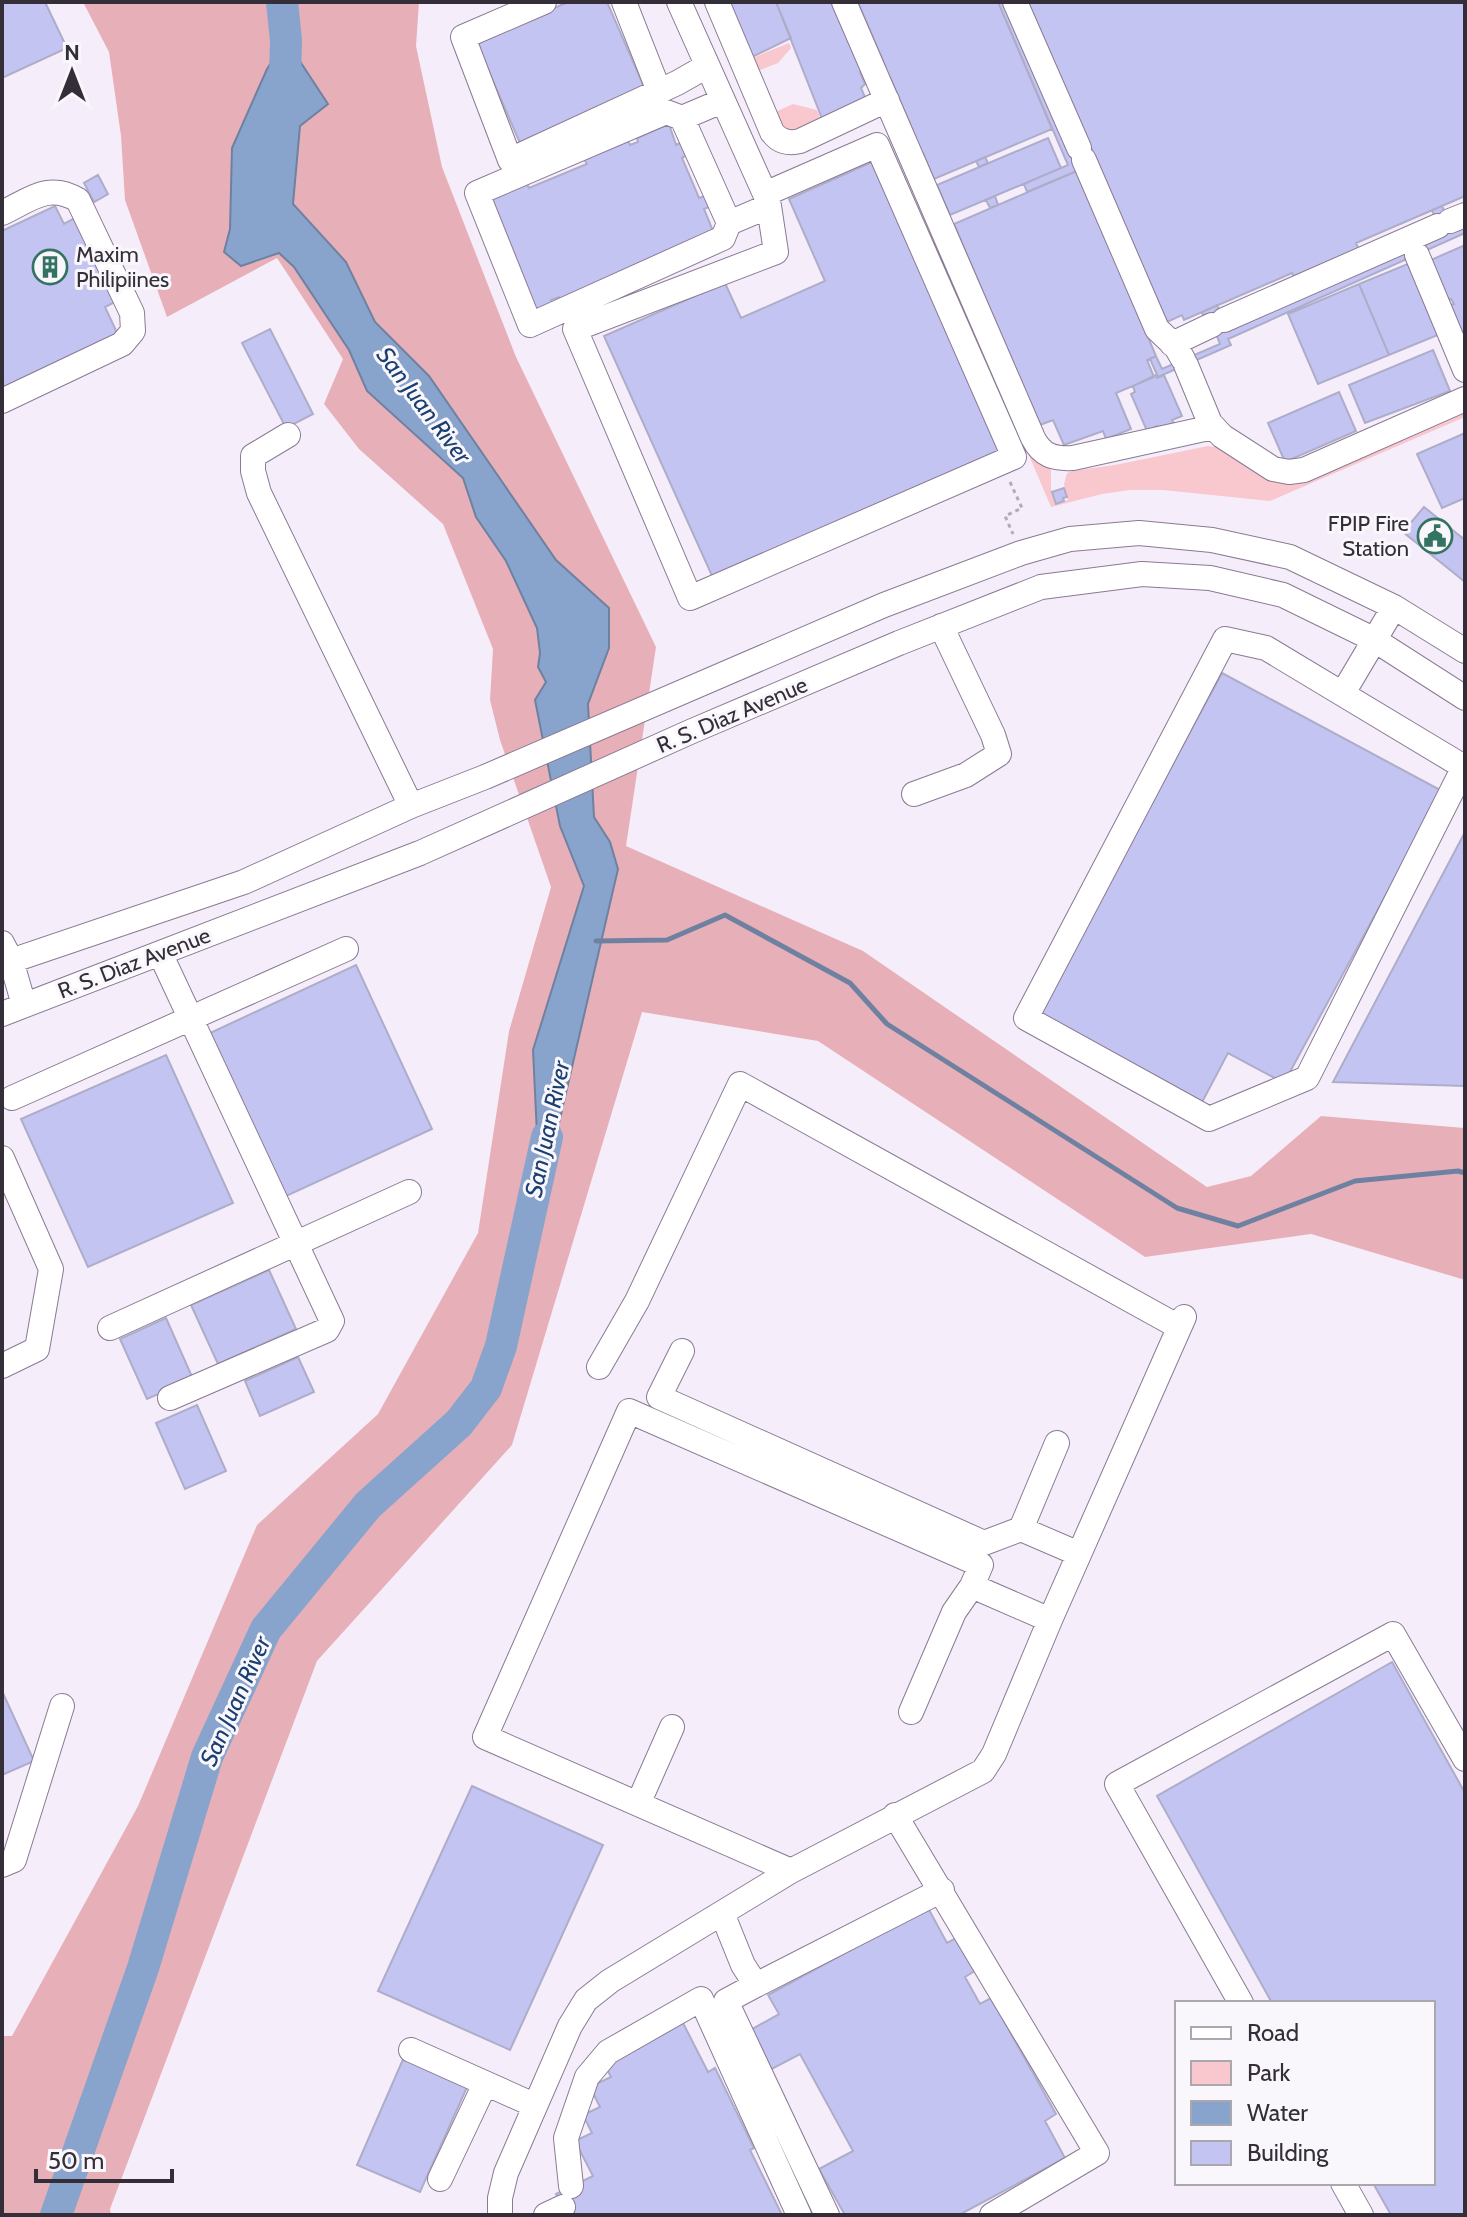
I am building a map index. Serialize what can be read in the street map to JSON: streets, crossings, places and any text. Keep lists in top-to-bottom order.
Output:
{
  "streets": {
    "street": ["R. S. Diaz Avenue"]
  },
  "water": ["San Juan River"],
  "places": {
    "building": ["Maxim Philipiines"],
    "public building": ["FPIP Fire Station"]
  },
  "legend": [
    "Road",
    "Park",
    "Water",
    "Building"
  ],
  "scale_bar": "50 m",
  "north": "top"
}
